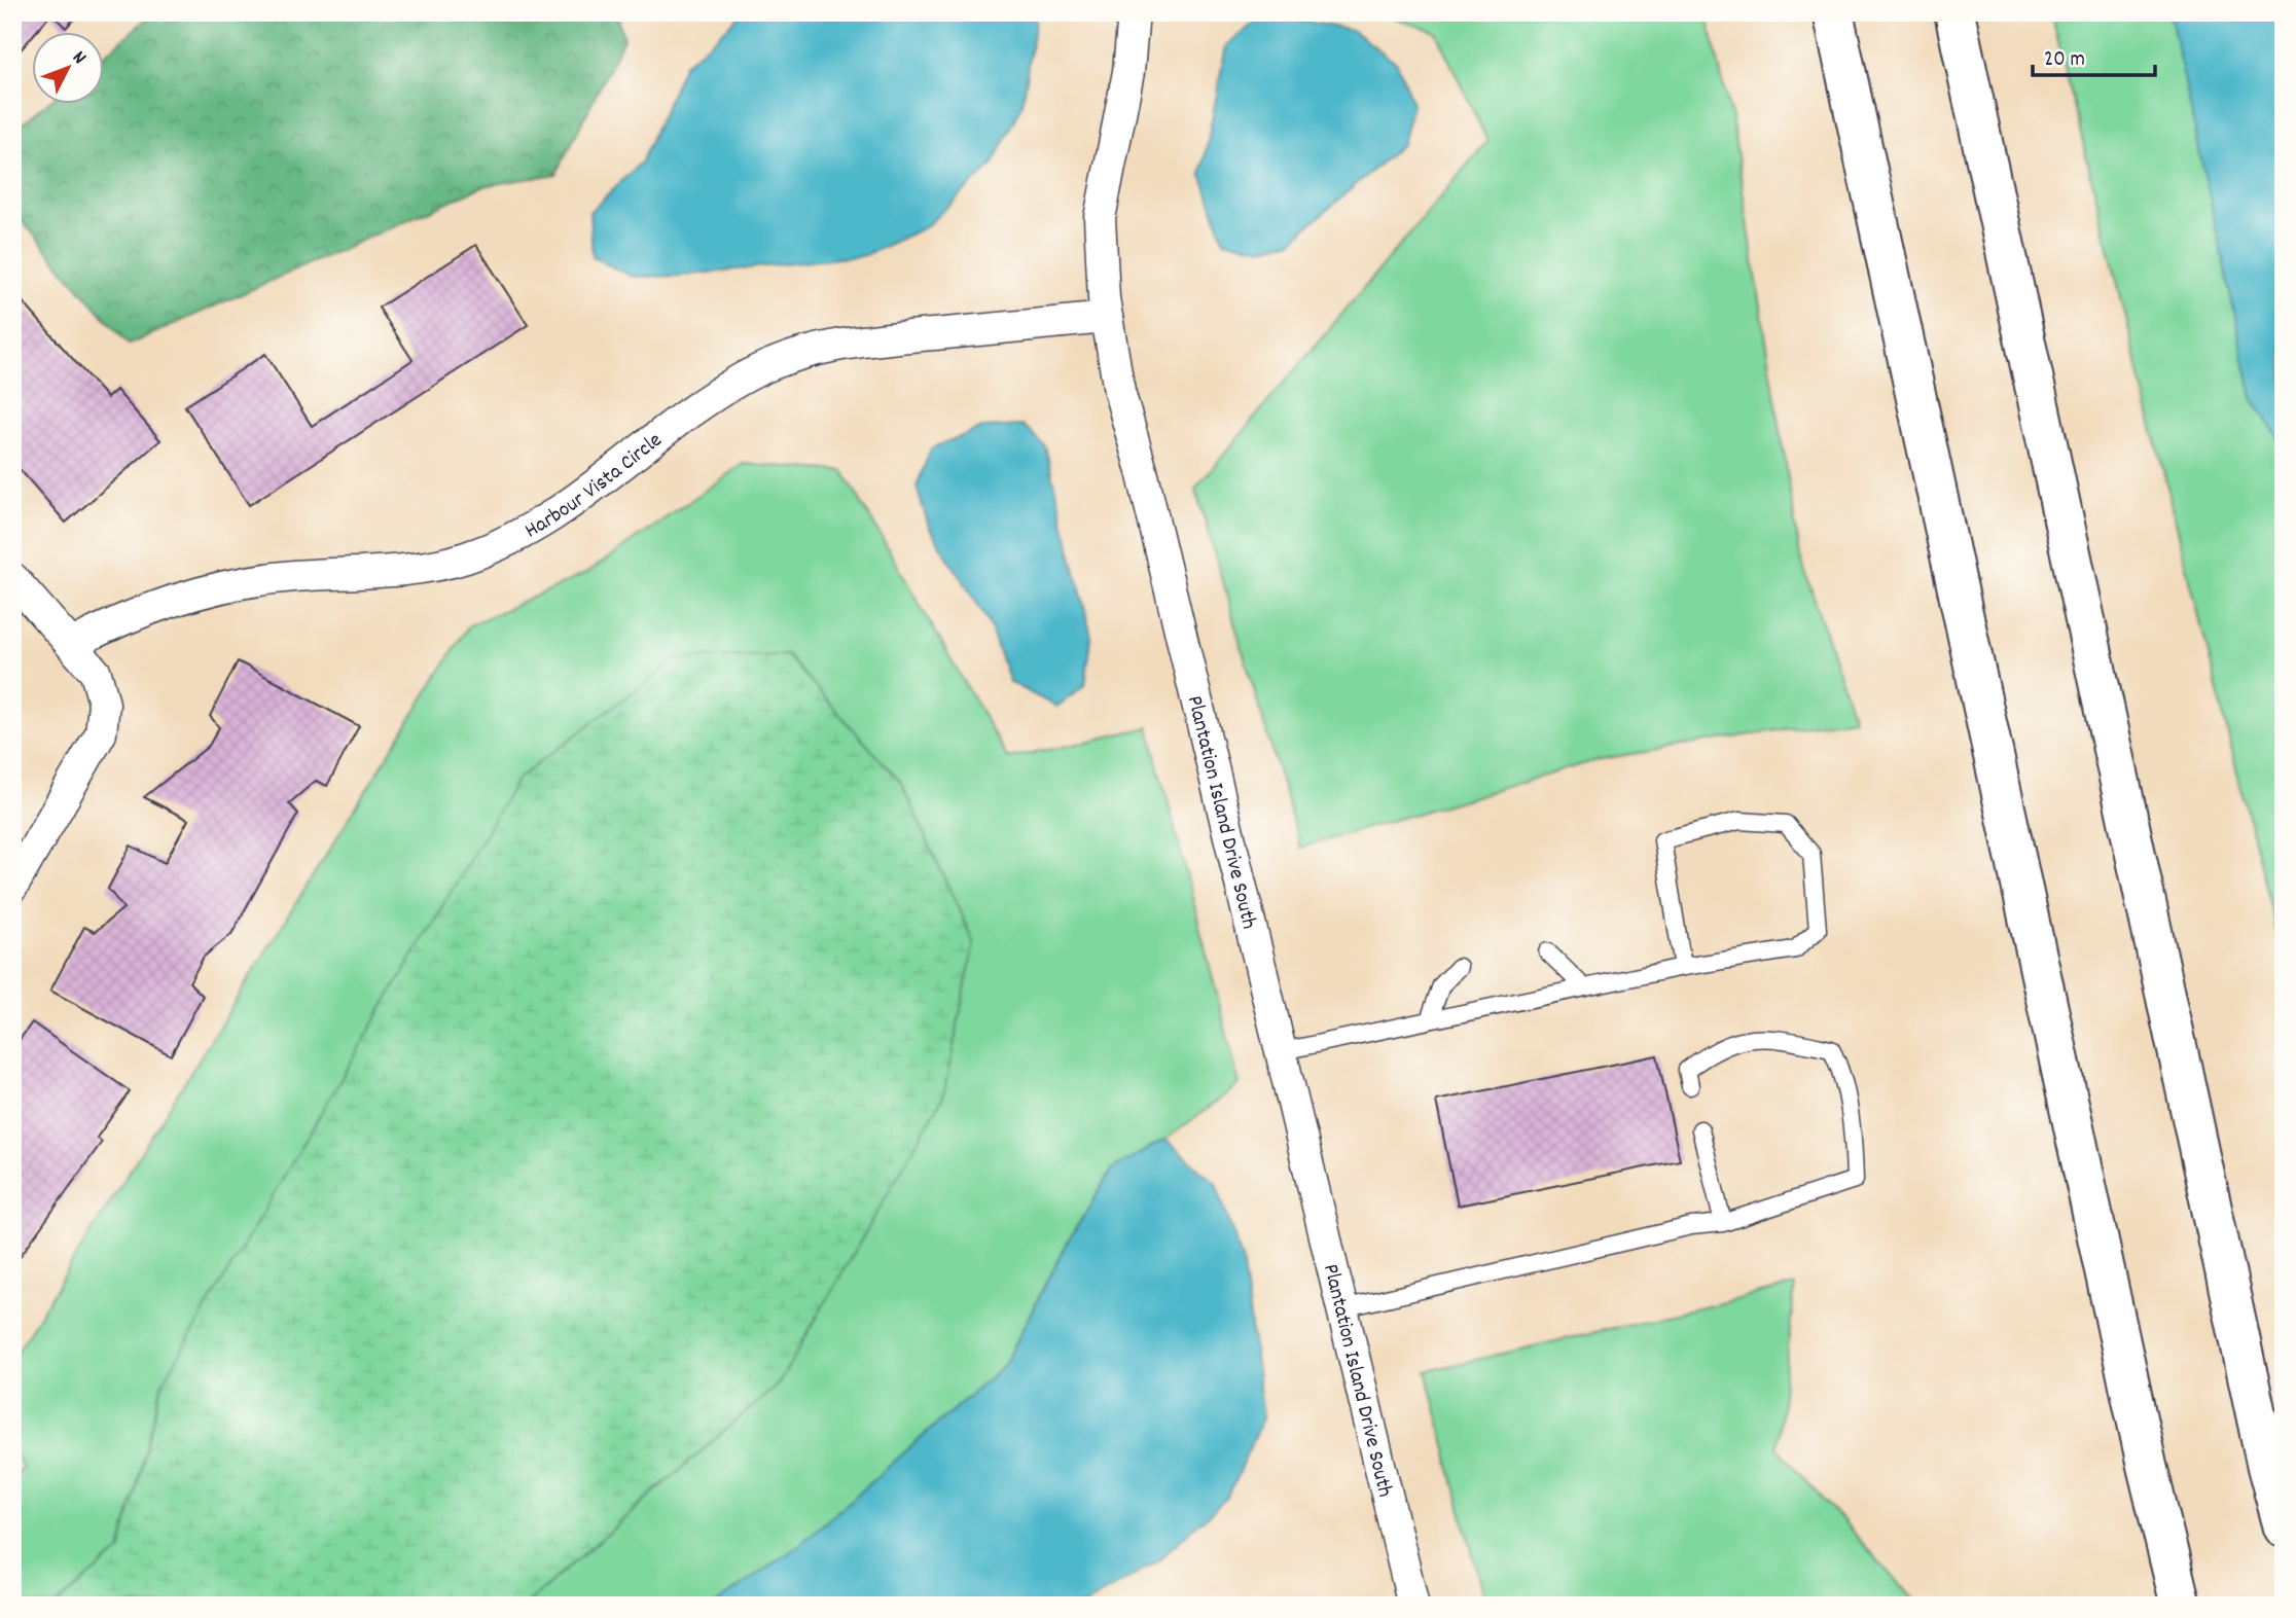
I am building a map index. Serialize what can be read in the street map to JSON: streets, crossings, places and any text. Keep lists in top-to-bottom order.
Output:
{
  "streets": {
    "street": ["Harbour Vista Circle", "Plantation Island Drive South"]
  },
  "crossings": [
    ["Harbour Vista Circle", "Plantation Island Drive South"]
  ],
  "scale_bar": "20 m",
  "north": "top right"
}
